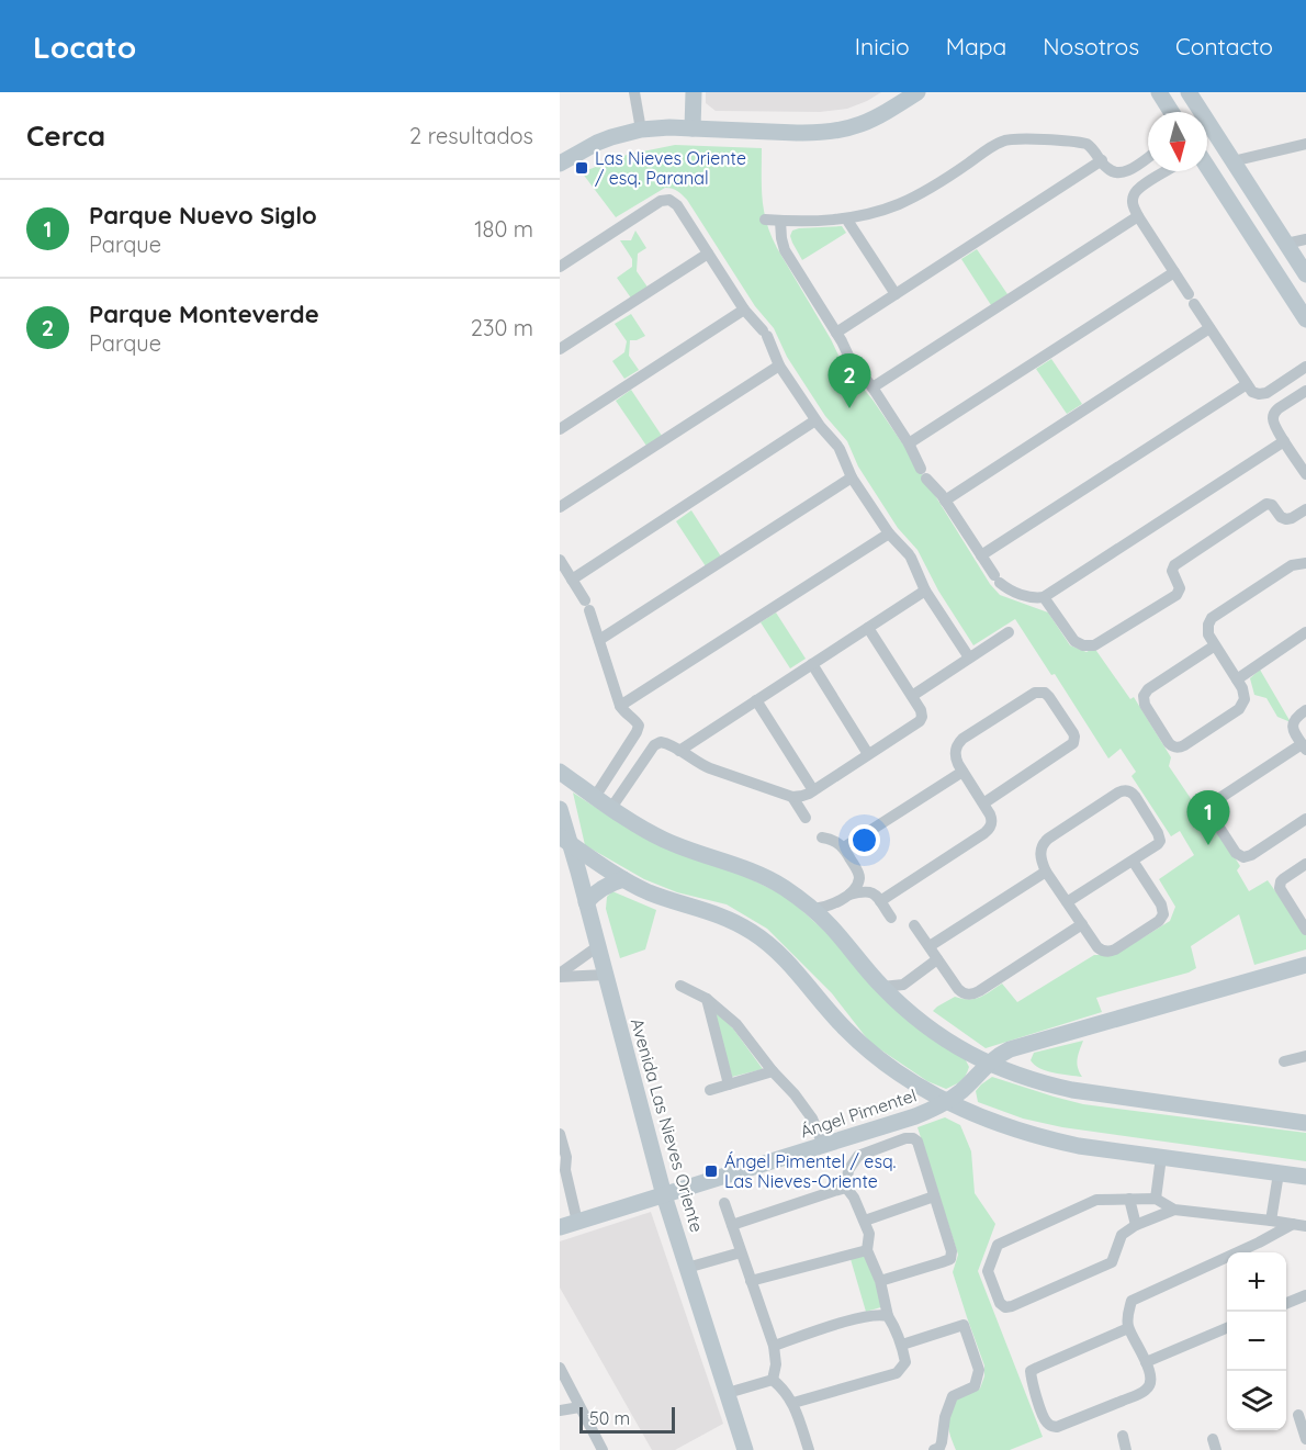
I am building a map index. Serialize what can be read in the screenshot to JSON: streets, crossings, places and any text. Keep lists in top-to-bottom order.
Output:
{
  "streets": {
    "street": ["Ángel Pimentel", "Avenida Las Nieves Oriente"]
  },
  "crossings": [
    ["Ángel Pimentel", "Avenida Las Nieves Oriente"]
  ],
  "places": {
    "transit": ["Las Nieves Oriente / esq. Paranal", "Ángel Pimentel / esq. Las Nieves-Oriente"]
  },
  "scale_bar": "50 m",
  "north": "bottom",
  "page": {
    "header": "Locato",
    "nav": [
      "Inicio",
      "Mapa",
      "Nosotros",
      "Contacto"
    ],
    "heading": ["Cerca", "2 resultados"],
    "list": [
      {
        "mark": "1",
        "name": "Parque Nuevo Siglo",
        "note": "Parque",
        "value": "180 m"
      },
      {
        "mark": "2",
        "name": "Parque Monteverde",
        "note": "Parque",
        "value": "230 m"
      }
    ],
    "pins": ["2", "1"],
    "map_buttons": ["+", "−"],
    "scale": "50 m"
  }
}
